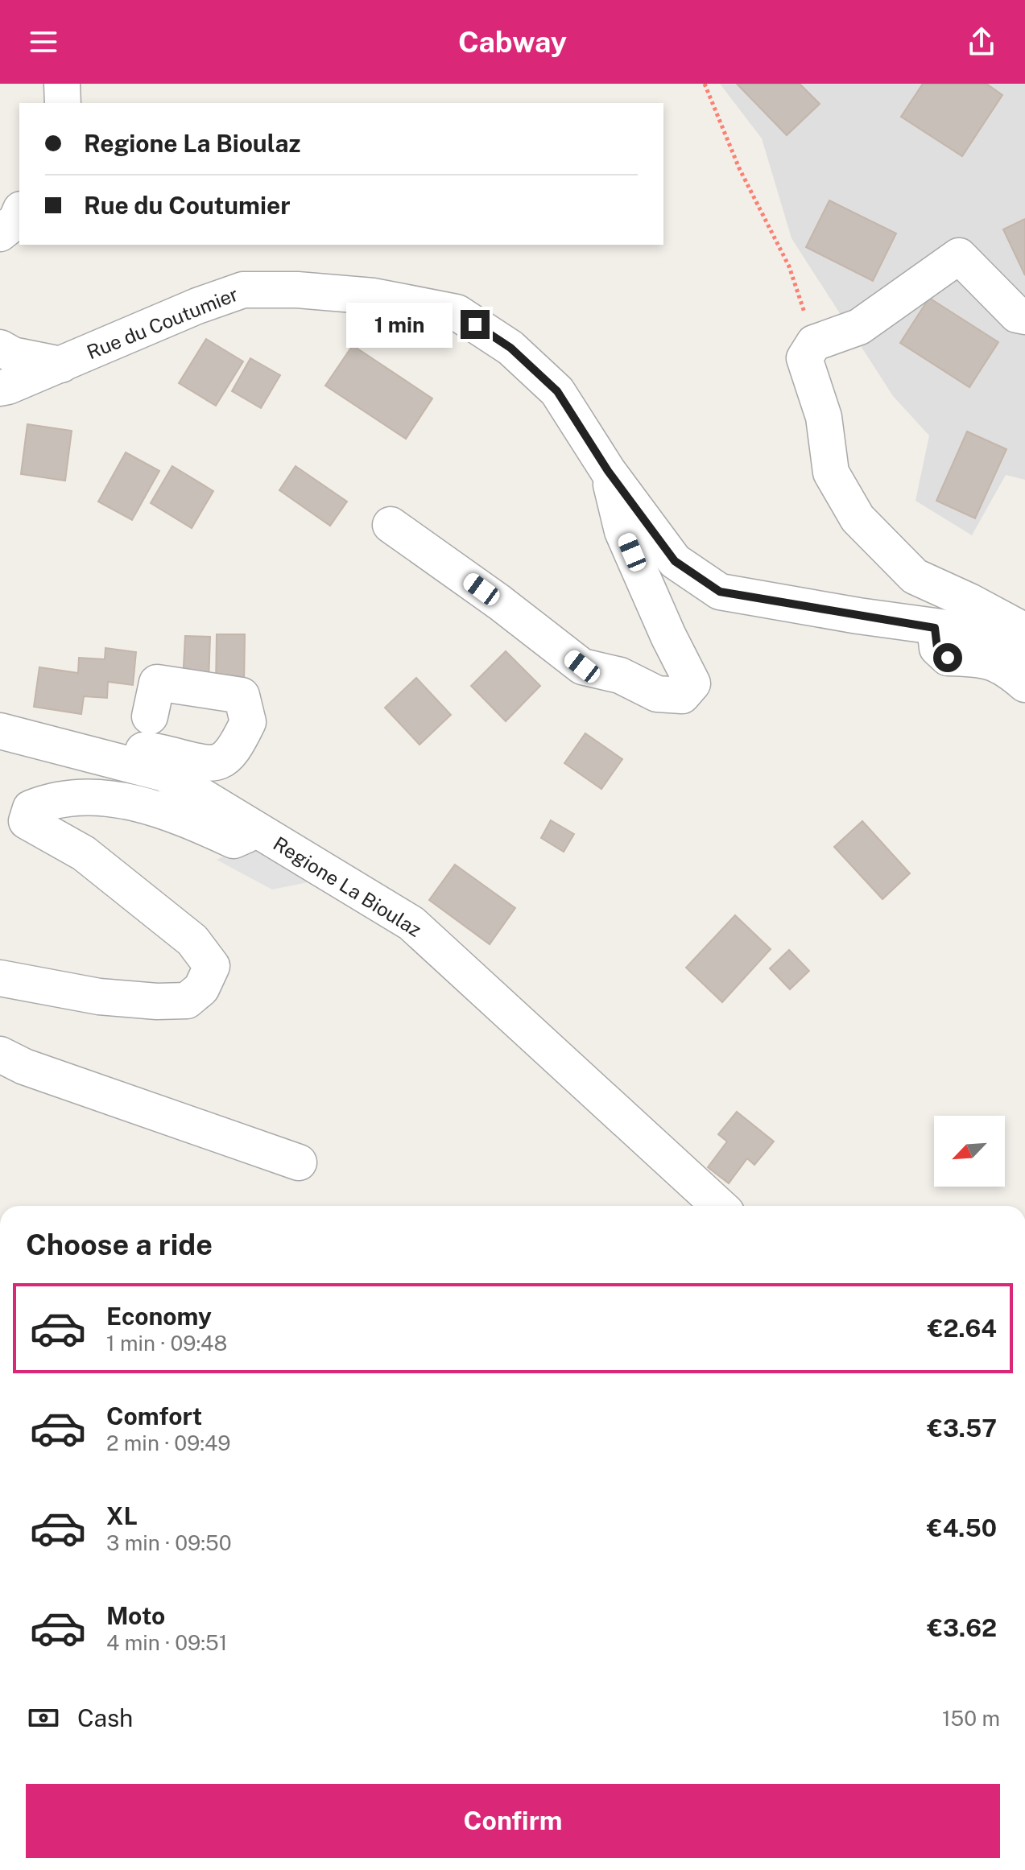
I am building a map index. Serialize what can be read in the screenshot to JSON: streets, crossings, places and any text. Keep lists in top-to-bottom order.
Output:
{
  "streets": {
    "street": ["Rue du Coutumier", "Regione La Bioulaz"]
  },
  "north": "bottom left",
  "page": {
    "header": "Cabway",
    "banner": ["Regione La Bioulaz", "Rue du Coutumier"],
    "bubble": "1 min",
    "heading": "Choose a ride",
    "list": [
      {
        "name": "Economy",
        "note": "1 min · 09:48",
        "value": "€2.64"
      },
      {
        "name": "Comfort",
        "note": "2 min · 09:49",
        "value": "€3.57"
      },
      {
        "name": "XL",
        "note": "3 min · 09:50",
        "value": "€4.50"
      },
      {
        "name": "Moto",
        "note": "4 min · 09:51",
        "value": "€3.62"
      }
    ],
    "pay": ["Cash", "150 m"],
    "buttons": "Confirm"
  }
}
